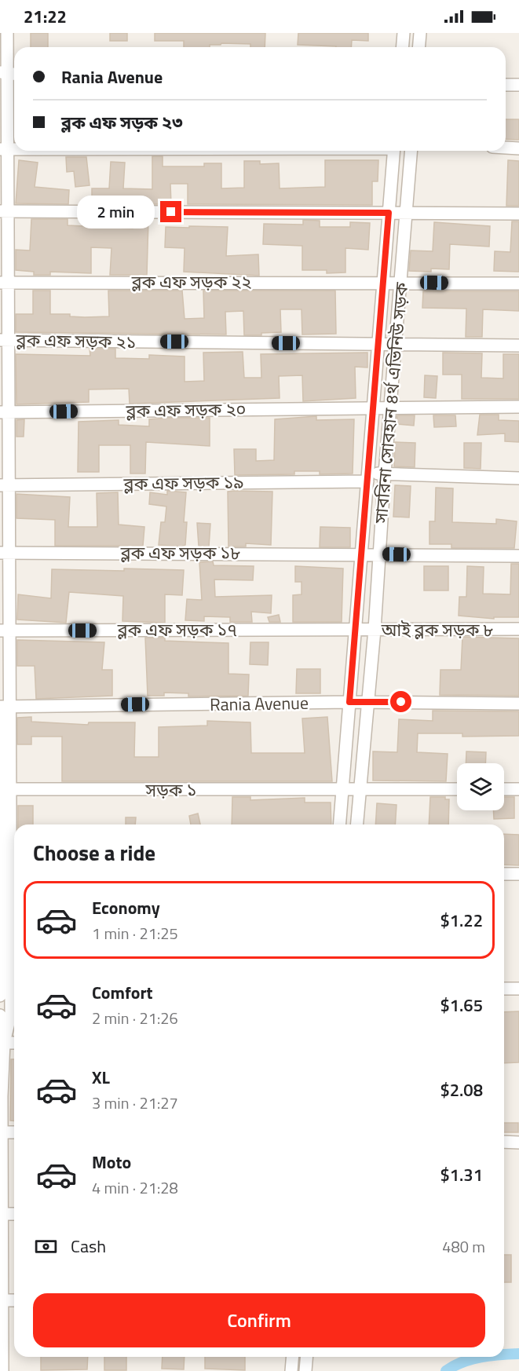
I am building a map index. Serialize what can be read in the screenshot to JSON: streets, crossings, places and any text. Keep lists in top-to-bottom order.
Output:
{
  "streets": {
    "street": [
      "ব্লক এফ সড়ক ২২",
      "ব্লক এফ সড়ক ২১",
      "সাবরিনা সোবহান ৪র্থ এভিনিউ সড়ক",
      "ব্লক এফ সড়ক ২০",
      "ব্লক এফ সড়ক ১৯",
      "ব্লক এফ সড়ক ১৮",
      "ব্লক এফ সড়ক ১৭",
      "আই ব্লক সড়ক ৮",
      "Rania Avenue",
      "সড়ক ১"
    ]
  },
  "crossings": [
    ["ব্লক এফ সড়ক ২২", "সাবরিনা সোবহান ৪র্থ এভিনিউ সড়ক"],
    ["ব্লক এফ সড়ক ২১", "সাবরিনা সোবহান ৪র্থ এভিনিউ সড়ক"],
    ["সাবরিনা সোবহান ৪র্থ এভিনিউ সড়ক", "ব্লক এফ সড়ক ২০"],
    ["সাবরিনা সোবহান ৪র্থ এভিনিউ সড়ক", "ব্লক এফ সড়ক ১৯"],
    ["সাবরিনা সোবহান ৪র্থ এভিনিউ সড়ক", "ব্লক এফ সড়ক ১৮"],
    ["সাবরিনা সোবহান ৪র্থ এভিনিউ সড়ক", "ব্লক এফ সড়ক ১৭"],
    ["সাবরিনা সোবহান ৪র্থ এভিনিউ সড়ক", "আই ব্লক সড়ক ৮"],
    ["সাবরিনা সোবহান ৪র্থ এভিনিউ সড়ক", "Rania Avenue"],
    ["সাবরিনা সোবহান ৪র্থ এভিনিউ সড়ক", "সড়ক ১"],
    ["ব্লক এফ সড়ক ১৭", "আই ব্লক সড়ক ৮"]
  ],
  "page": {
    "status": "21:22",
    "banner": ["Rania Avenue", "ব্লক এফ সড়ক ২৩"],
    "bubble": "2 min",
    "heading": "Choose a ride",
    "list": [
      {
        "name": "Economy",
        "note": "1 min · 21:25",
        "value": "$1.22"
      },
      {
        "name": "Comfort",
        "note": "2 min · 21:26",
        "value": "$1.65"
      },
      {
        "name": "XL",
        "note": "3 min · 21:27",
        "value": "$2.08"
      },
      {
        "name": "Moto",
        "note": "4 min · 21:28",
        "value": "$1.31"
      }
    ],
    "pay": ["Cash", "480 m"],
    "buttons": "Confirm"
  }
}
